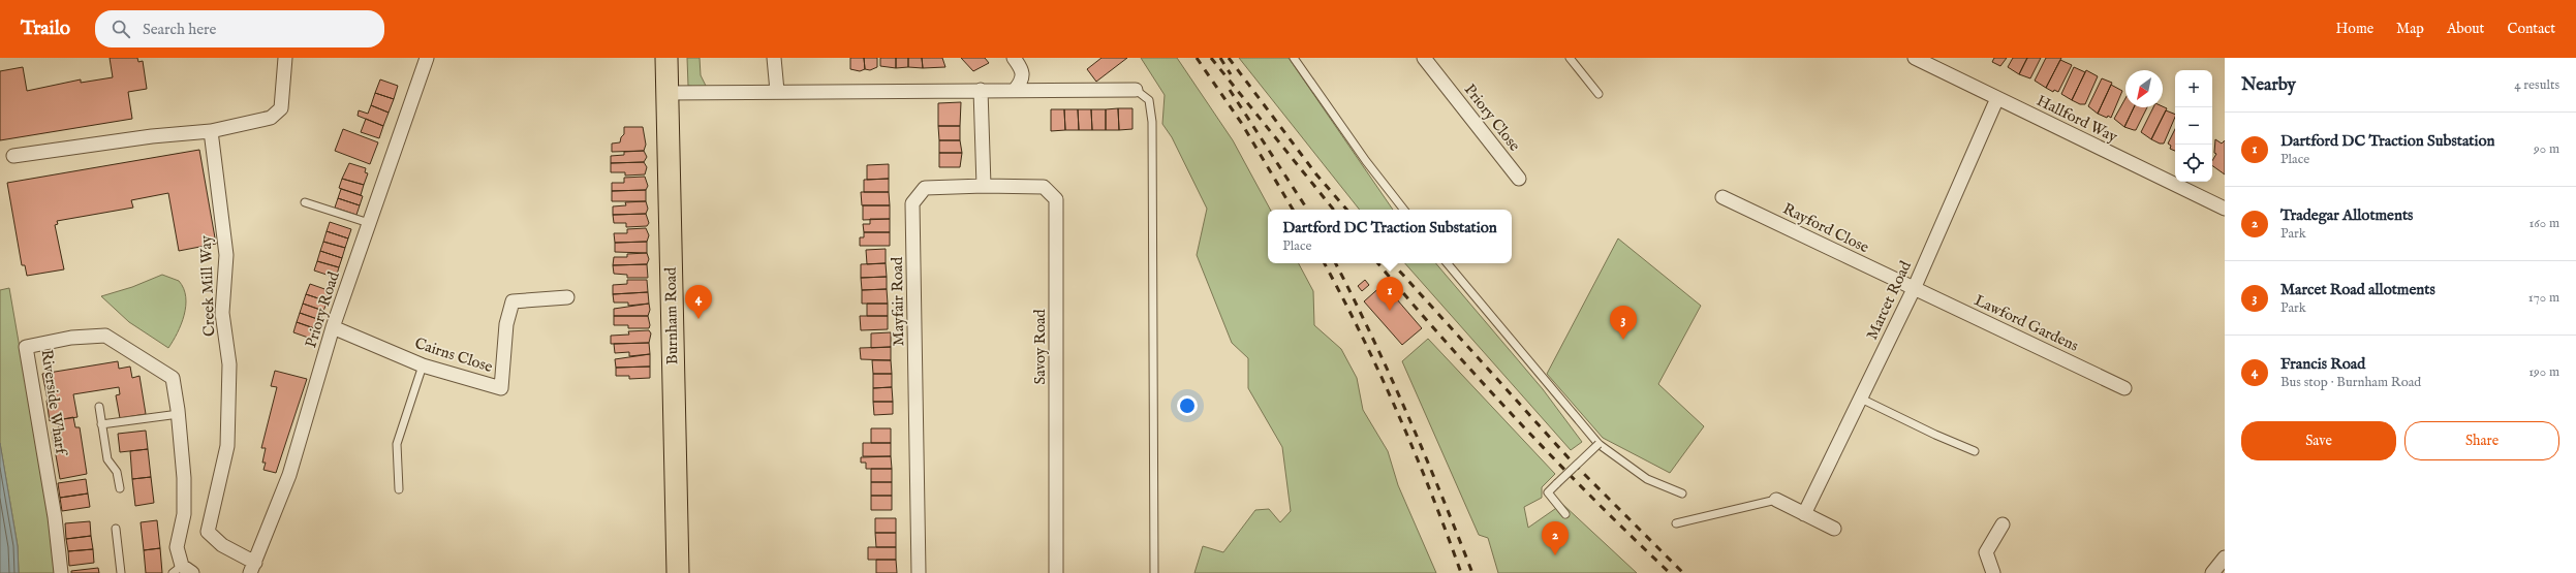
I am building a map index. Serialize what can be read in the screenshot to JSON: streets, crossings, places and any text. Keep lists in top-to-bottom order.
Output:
{
  "streets": {
    "main road": ["Burnham Road"],
    "street": [
      "Priory Close",
      "Hallford Way",
      "Rayford Close",
      "Creek Mill Way",
      "Marcet Road",
      "Mayfair Road",
      "Priory Road",
      "Lawford Gardens",
      "Savoy Road",
      "Cairns Close",
      "Riverside Wharf"
    ]
  },
  "crossings": [
    ["Hallford Way", "Marcet Road"],
    ["Rayford Close", "Marcet Road"],
    ["Rayford Close", "Lawford Gardens"],
    ["Creek Mill Way", "Priory Road"],
    ["Marcet Road", "Lawford Gardens"],
    ["Mayfair Road", "Savoy Road"],
    ["Priory Road", "Cairns Close"]
  ],
  "north": "bottom left",
  "page": {
    "header": "Trailo",
    "search": "Search here",
    "nav": [
      "Home",
      "Map",
      "About",
      "Contact"
    ],
    "heading": ["Nearby", "4 results"],
    "map_buttons": ["+", "−"],
    "list": [
      {
        "mark": "1",
        "name": "Dartford DC Traction Substation",
        "note": "Place",
        "value": "90 m"
      },
      {
        "mark": "2",
        "name": "Tradegar Allotments",
        "note": "Park",
        "value": "160 m"
      },
      {
        "mark": "3",
        "name": "Marcet Road allotments",
        "note": "Park",
        "value": "170 m"
      },
      {
        "mark": "4",
        "name": "Francis Road",
        "note": "Bus stop · Burnham Road",
        "value": "190 m"
      }
    ],
    "popup": ["Dartford DC Traction Substation", "Place"],
    "pins": [
      "1",
      "4",
      "3",
      "2"
    ],
    "buttons": ["Save", "Share"]
  }
}
